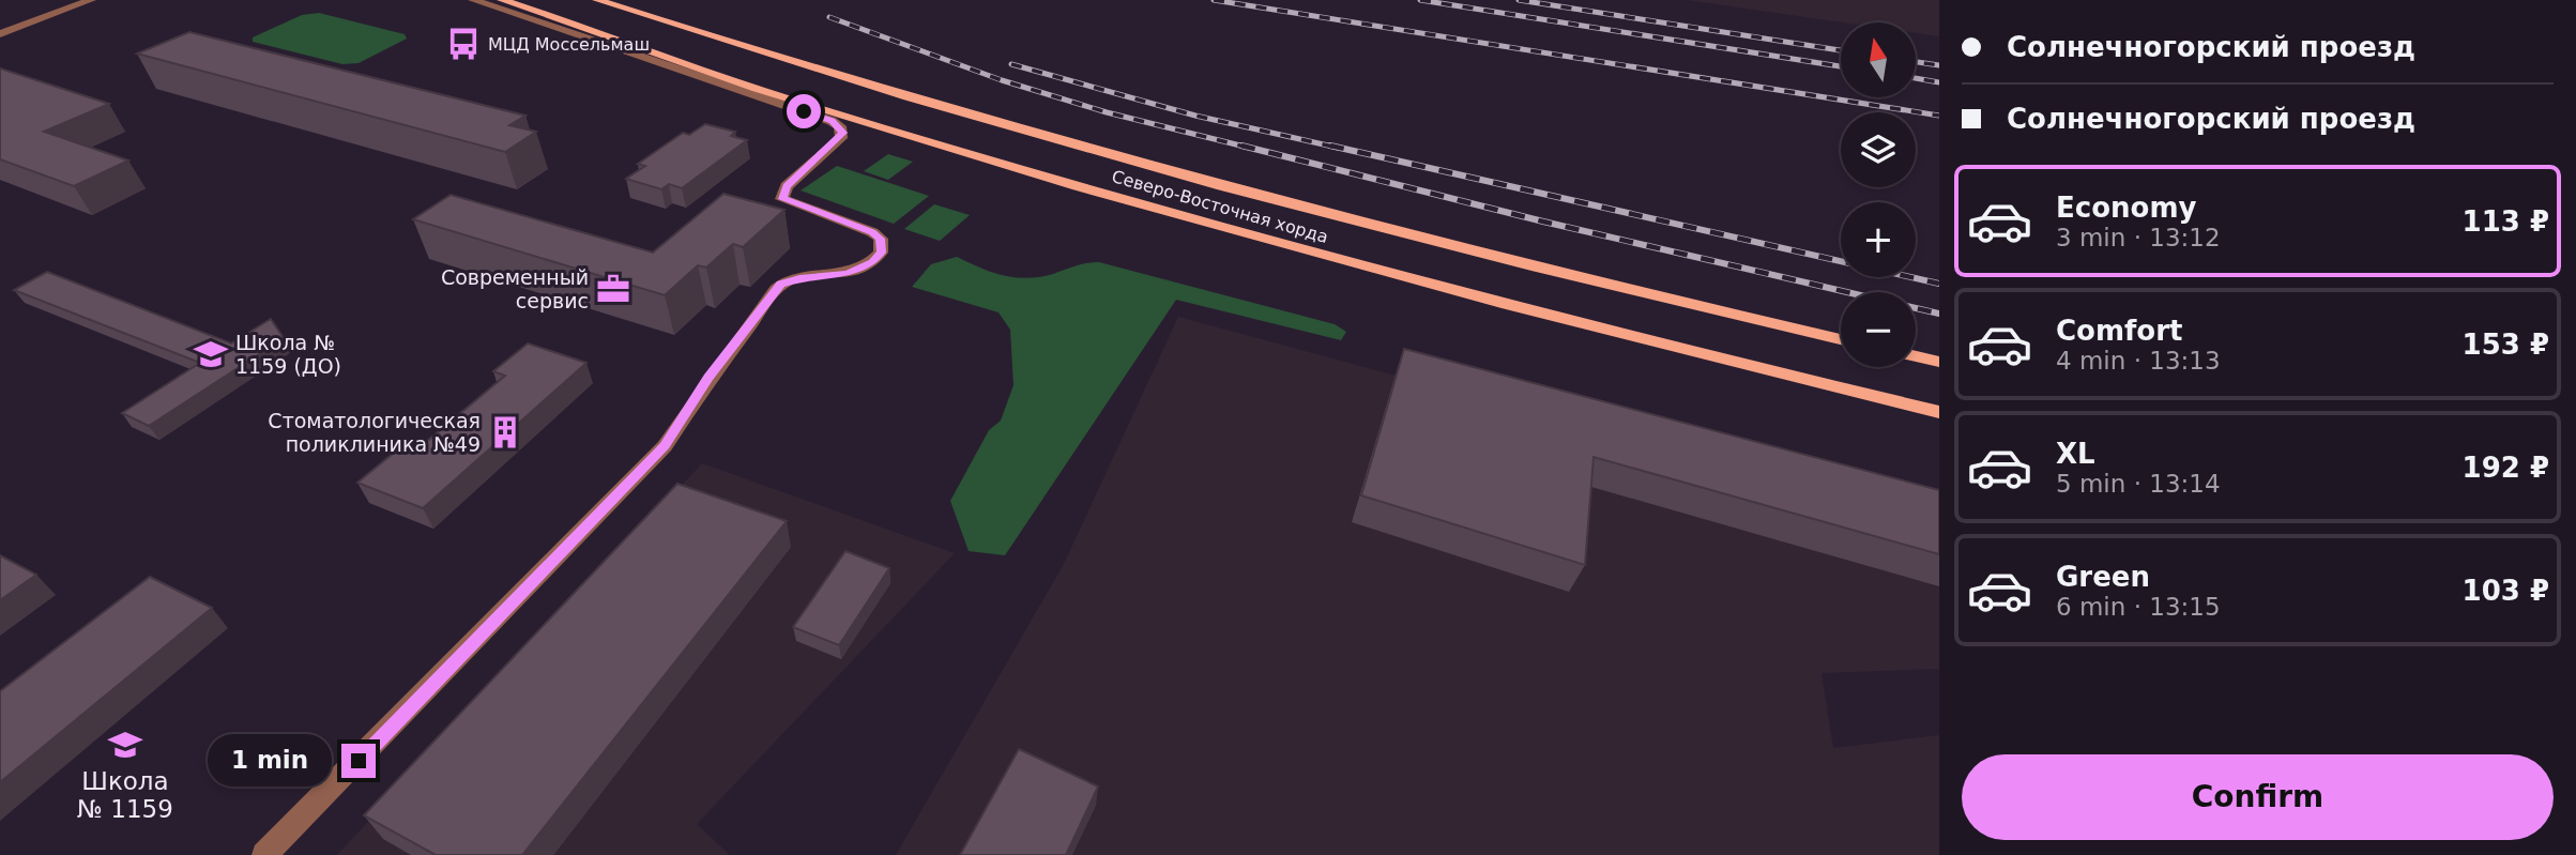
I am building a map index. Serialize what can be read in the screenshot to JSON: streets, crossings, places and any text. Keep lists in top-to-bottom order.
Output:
{
  "streets": {
    "main road": ["Северо-Восточная хорда"]
  },
  "places": {
    "bus stop": ["МЦД Моссельмаш"],
    "office": ["Современный сервис"],
    "school or university": ["Школа № 1159 (ДО)", "Школа № 1159"],
    "building": ["Стоматологическая поликлиника №49"]
  },
  "north": "top",
  "page": {
    "banner": ["Солнечногорский проезд", "Солнечногорский проезд"],
    "map_buttons": ["+", "−"],
    "list": [
      {
        "name": "Economy",
        "note": "3 min · 13:12",
        "value": "113 ₽"
      },
      {
        "name": "Comfort",
        "note": "4 min · 13:13",
        "value": "153 ₽"
      },
      {
        "name": "XL",
        "note": "5 min · 13:14",
        "value": "192 ₽"
      },
      {
        "name": "Green",
        "note": "6 min · 13:15",
        "value": "103 ₽"
      }
    ],
    "bubble": "1 min",
    "buttons": "Confirm"
  }
}
